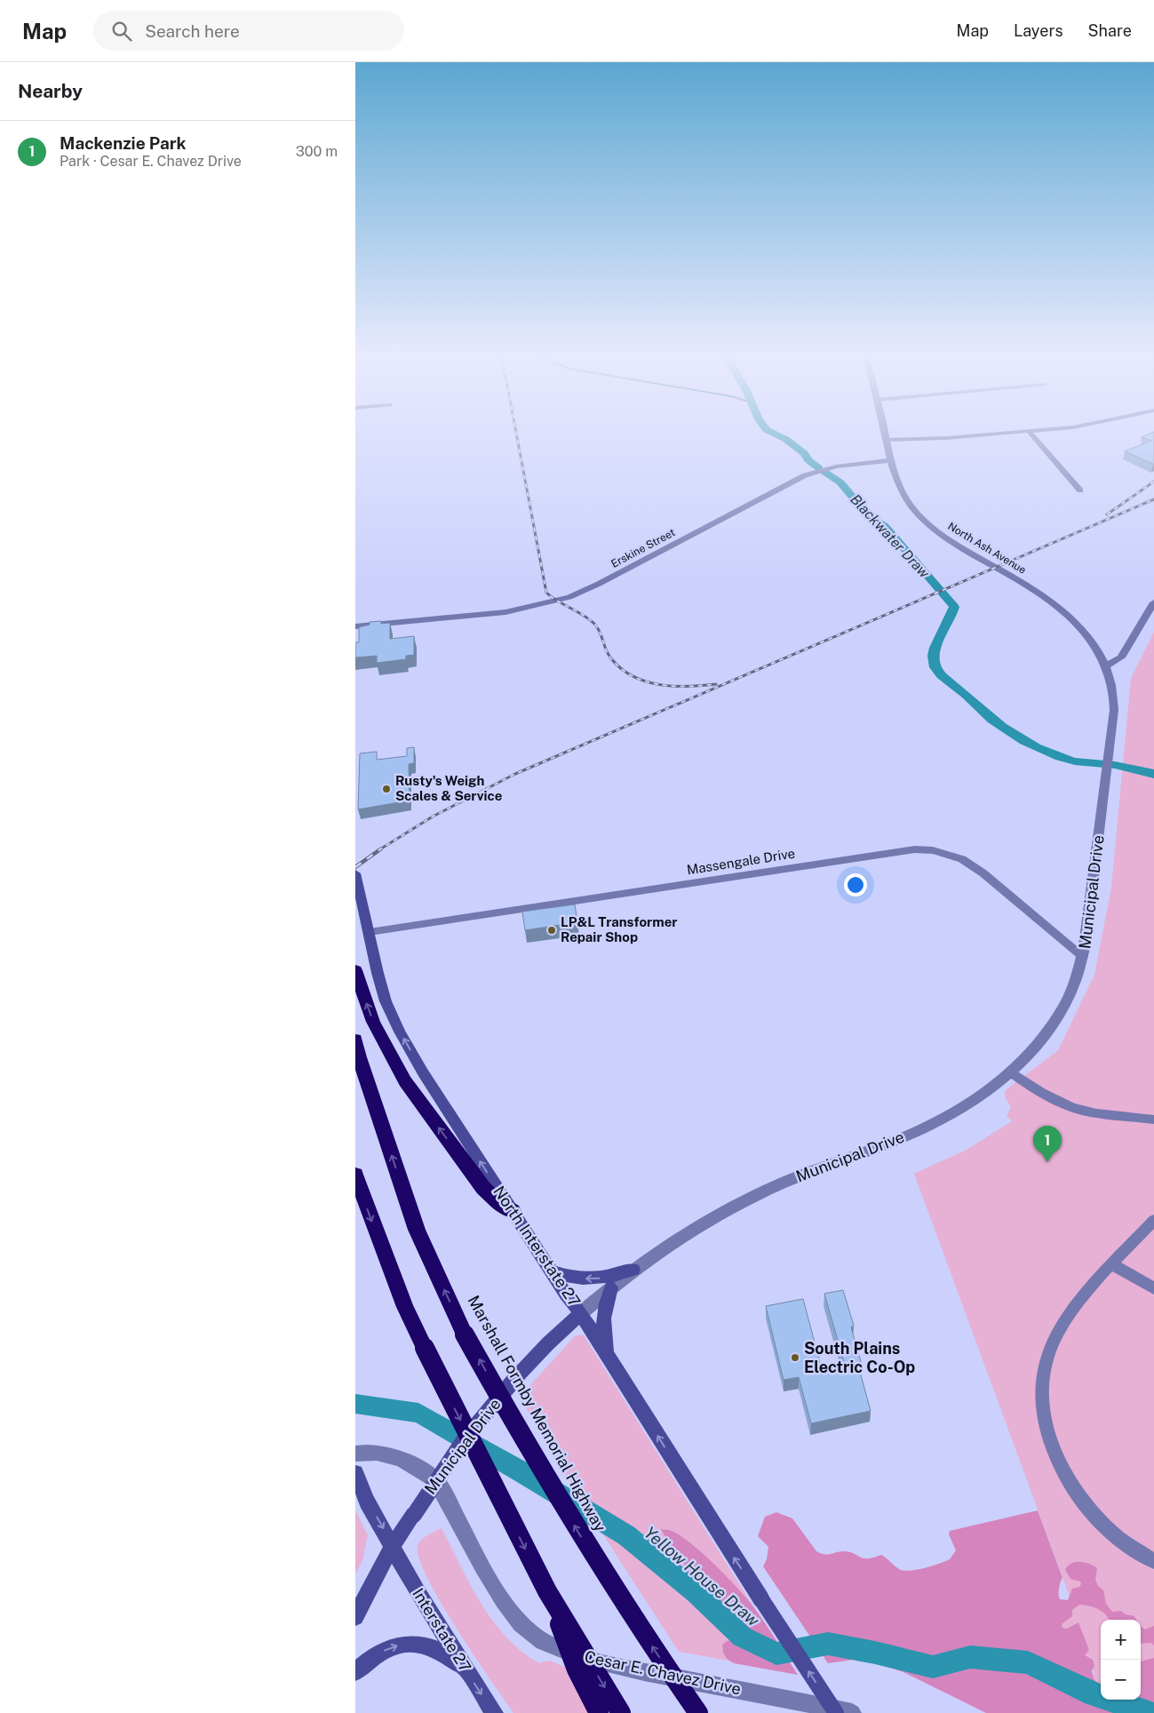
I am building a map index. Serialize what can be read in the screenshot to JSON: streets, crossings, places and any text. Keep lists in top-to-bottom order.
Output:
{
  "streets": {
    "highway": ["Marshall Formby Memorial Highway"],
    "main road": ["Municipal Drive", "North Interstate 27", "Interstate 27"],
    "street": [
      "Erskine Street",
      "North Ash Avenue",
      "Massengale Drive",
      "Cesar E. Chavez Drive"
    ]
  },
  "crossings": [
    ["Erskine Street", "North Ash Avenue"],
    ["North Ash Avenue", "Municipal Drive"],
    ["Massengale Drive", "Municipal Drive"],
    ["Massengale Drive", "North Interstate 27"],
    ["Municipal Drive", "North Interstate 27"],
    ["Municipal Drive", "Interstate 27"]
  ],
  "one_way": ["North Interstate 27"],
  "water": ["Blackwater Draw", "Yellow House Draw"],
  "places": ["Rusty's Weigh Scales & Service", "LP&L Transformer Repair Shop", "South Plains Electric Co-Op"],
  "page": {
    "header": "Map",
    "search": "Search here",
    "nav": ["Map", "Layers", "Share"],
    "heading": "Nearby",
    "list": [
      {
        "mark": "1",
        "name": "Mackenzie Park",
        "note": "Park · Cesar E. Chavez Drive",
        "value": "300 m"
      }
    ],
    "pins": "1",
    "map_buttons": ["+", "−"]
  }
}
